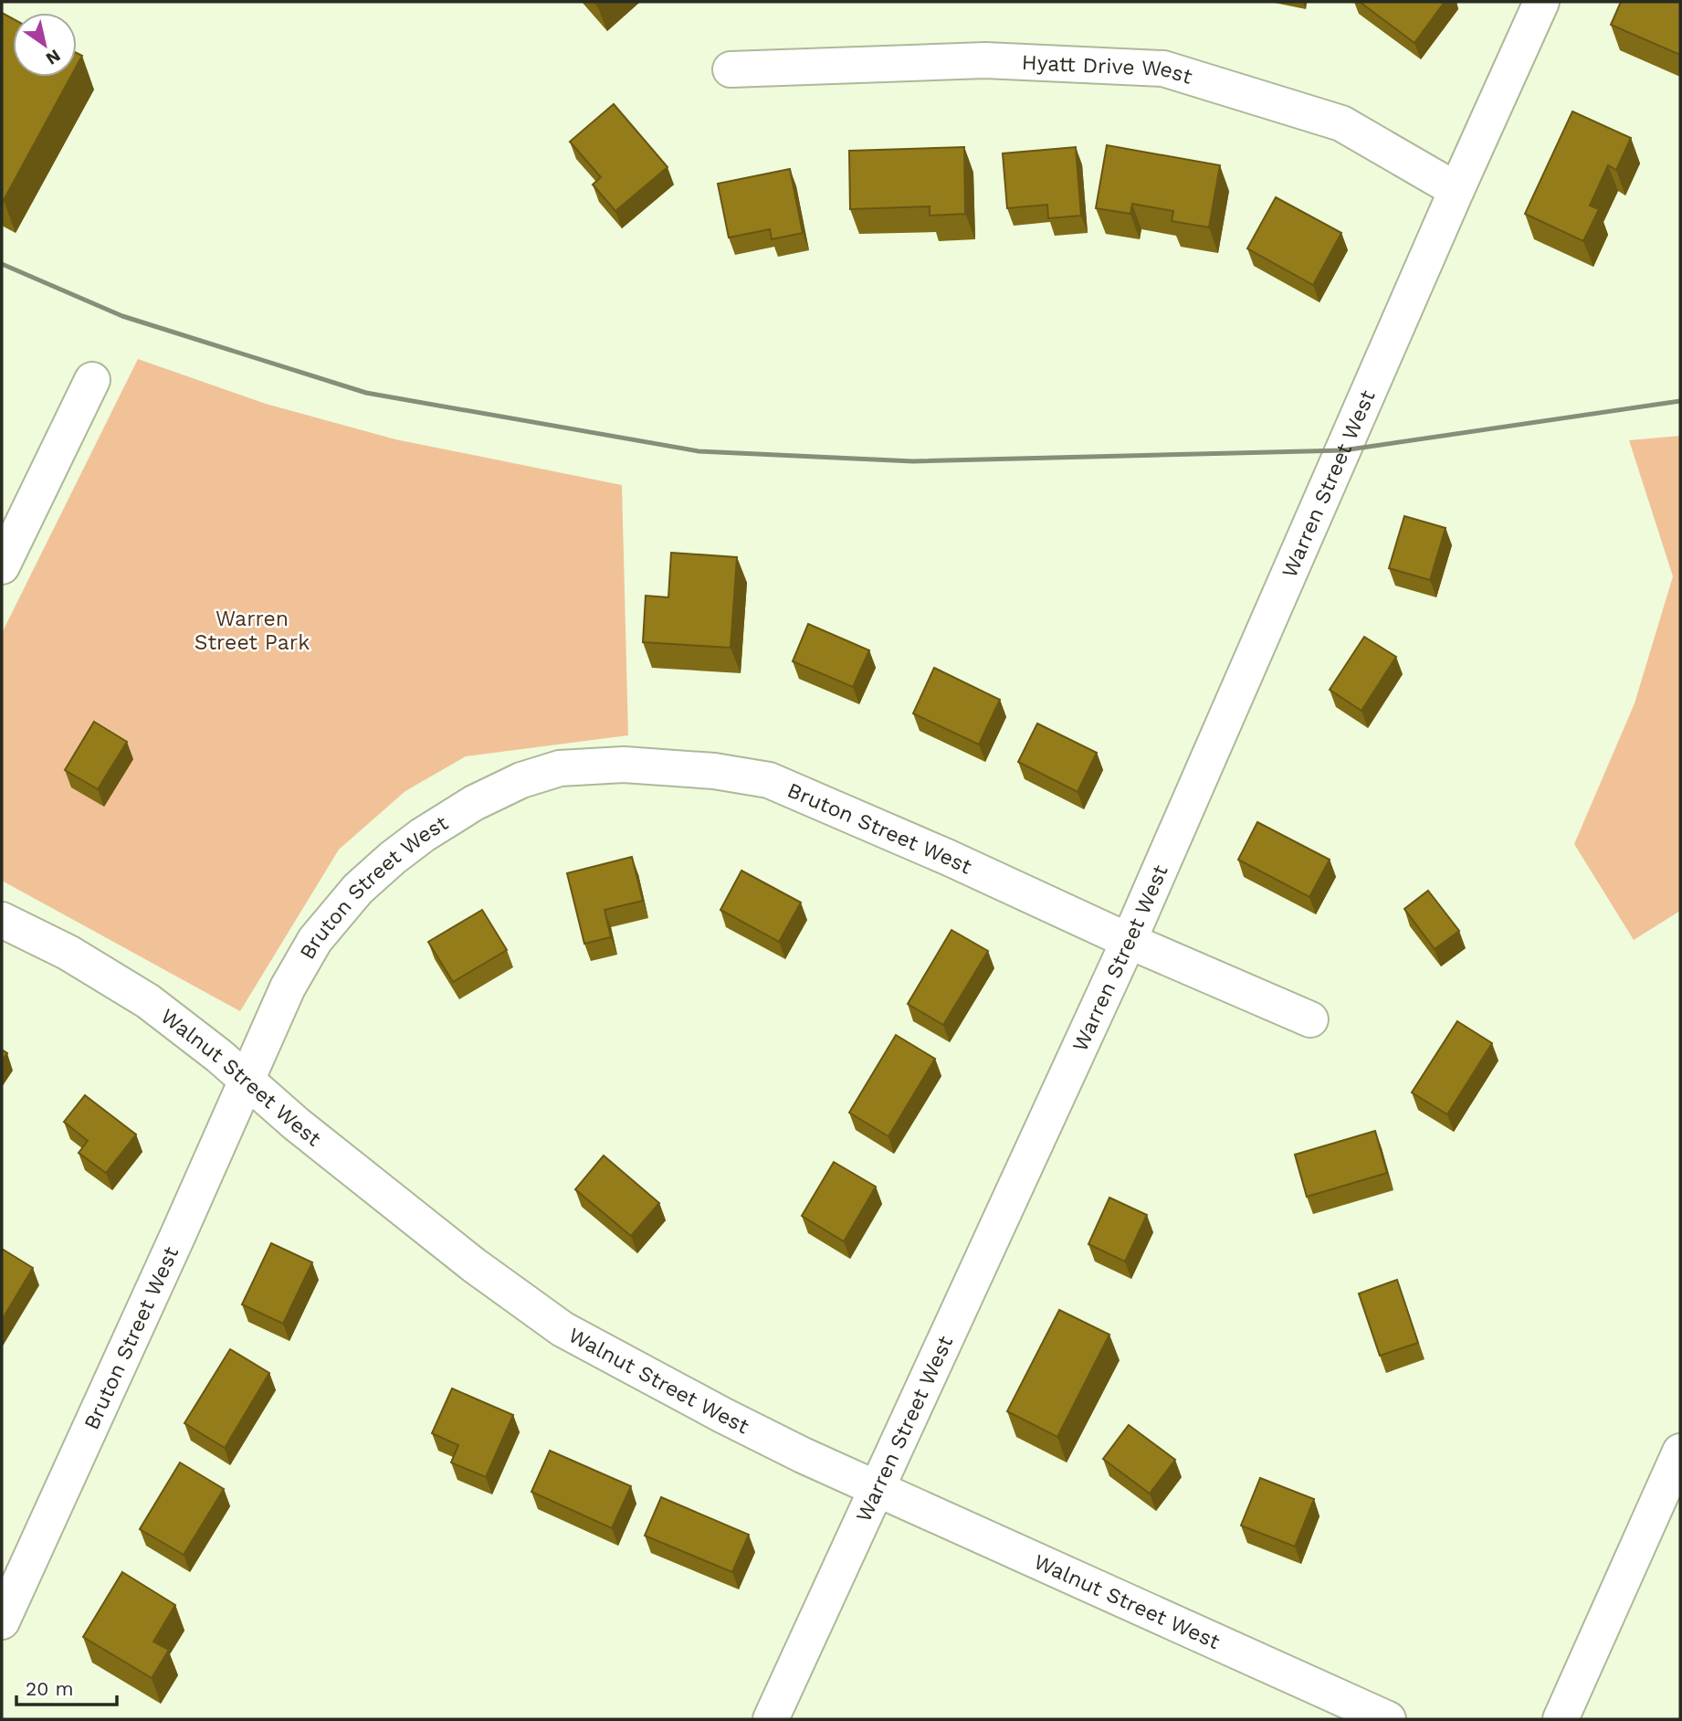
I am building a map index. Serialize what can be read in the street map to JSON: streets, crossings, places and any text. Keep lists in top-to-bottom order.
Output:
{
  "streets": {
    "street": [
      "Hyatt Drive West",
      "Warren Street West",
      "Bruton Street West",
      "Walnut Street West"
    ]
  },
  "crossings": [
    ["Hyatt Drive West", "Warren Street West"],
    ["Warren Street West", "Bruton Street West"],
    ["Warren Street West", "Walnut Street West"],
    ["Bruton Street West", "Walnut Street West"]
  ],
  "parks": ["Warren Street Park"],
  "scale_bar": "20 m",
  "north": "bottom right"
}
